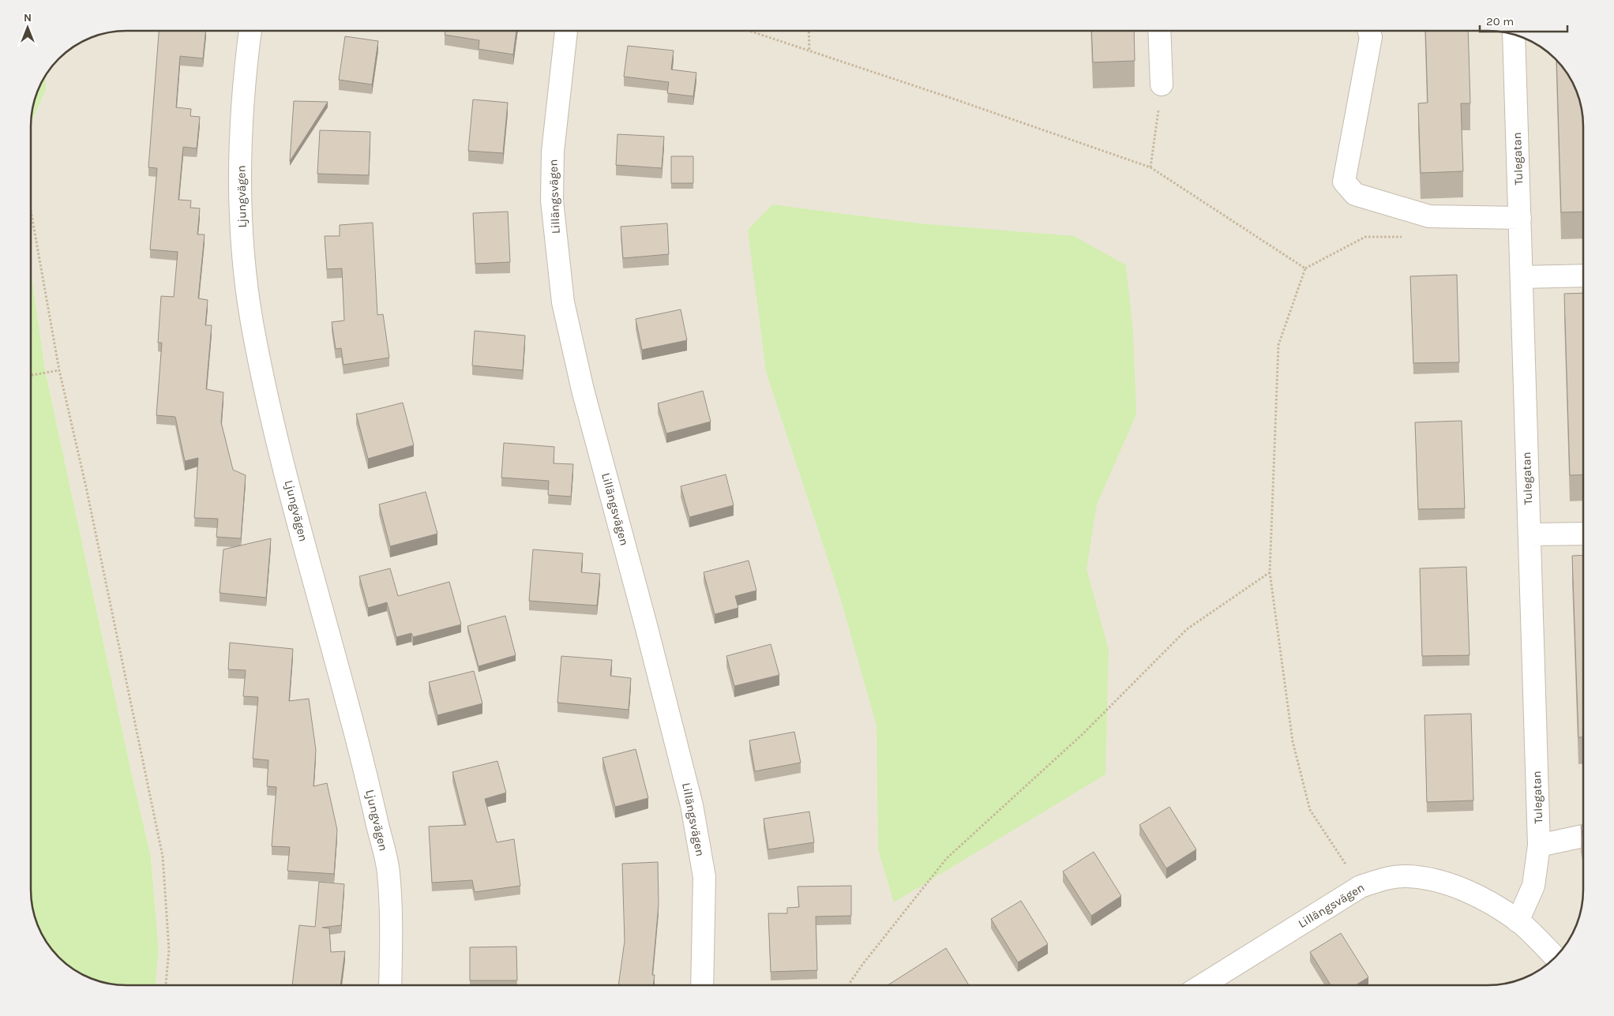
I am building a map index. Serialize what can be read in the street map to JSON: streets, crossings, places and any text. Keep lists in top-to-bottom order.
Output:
{
  "streets": {
    "street": ["Tulegatan", "Ljungvägen", "Lillängsvägen"]
  },
  "crossings": [
    ["Tulegatan", "Lillängsvägen"]
  ],
  "scale_bar": "20 m",
  "north": "top"
}
